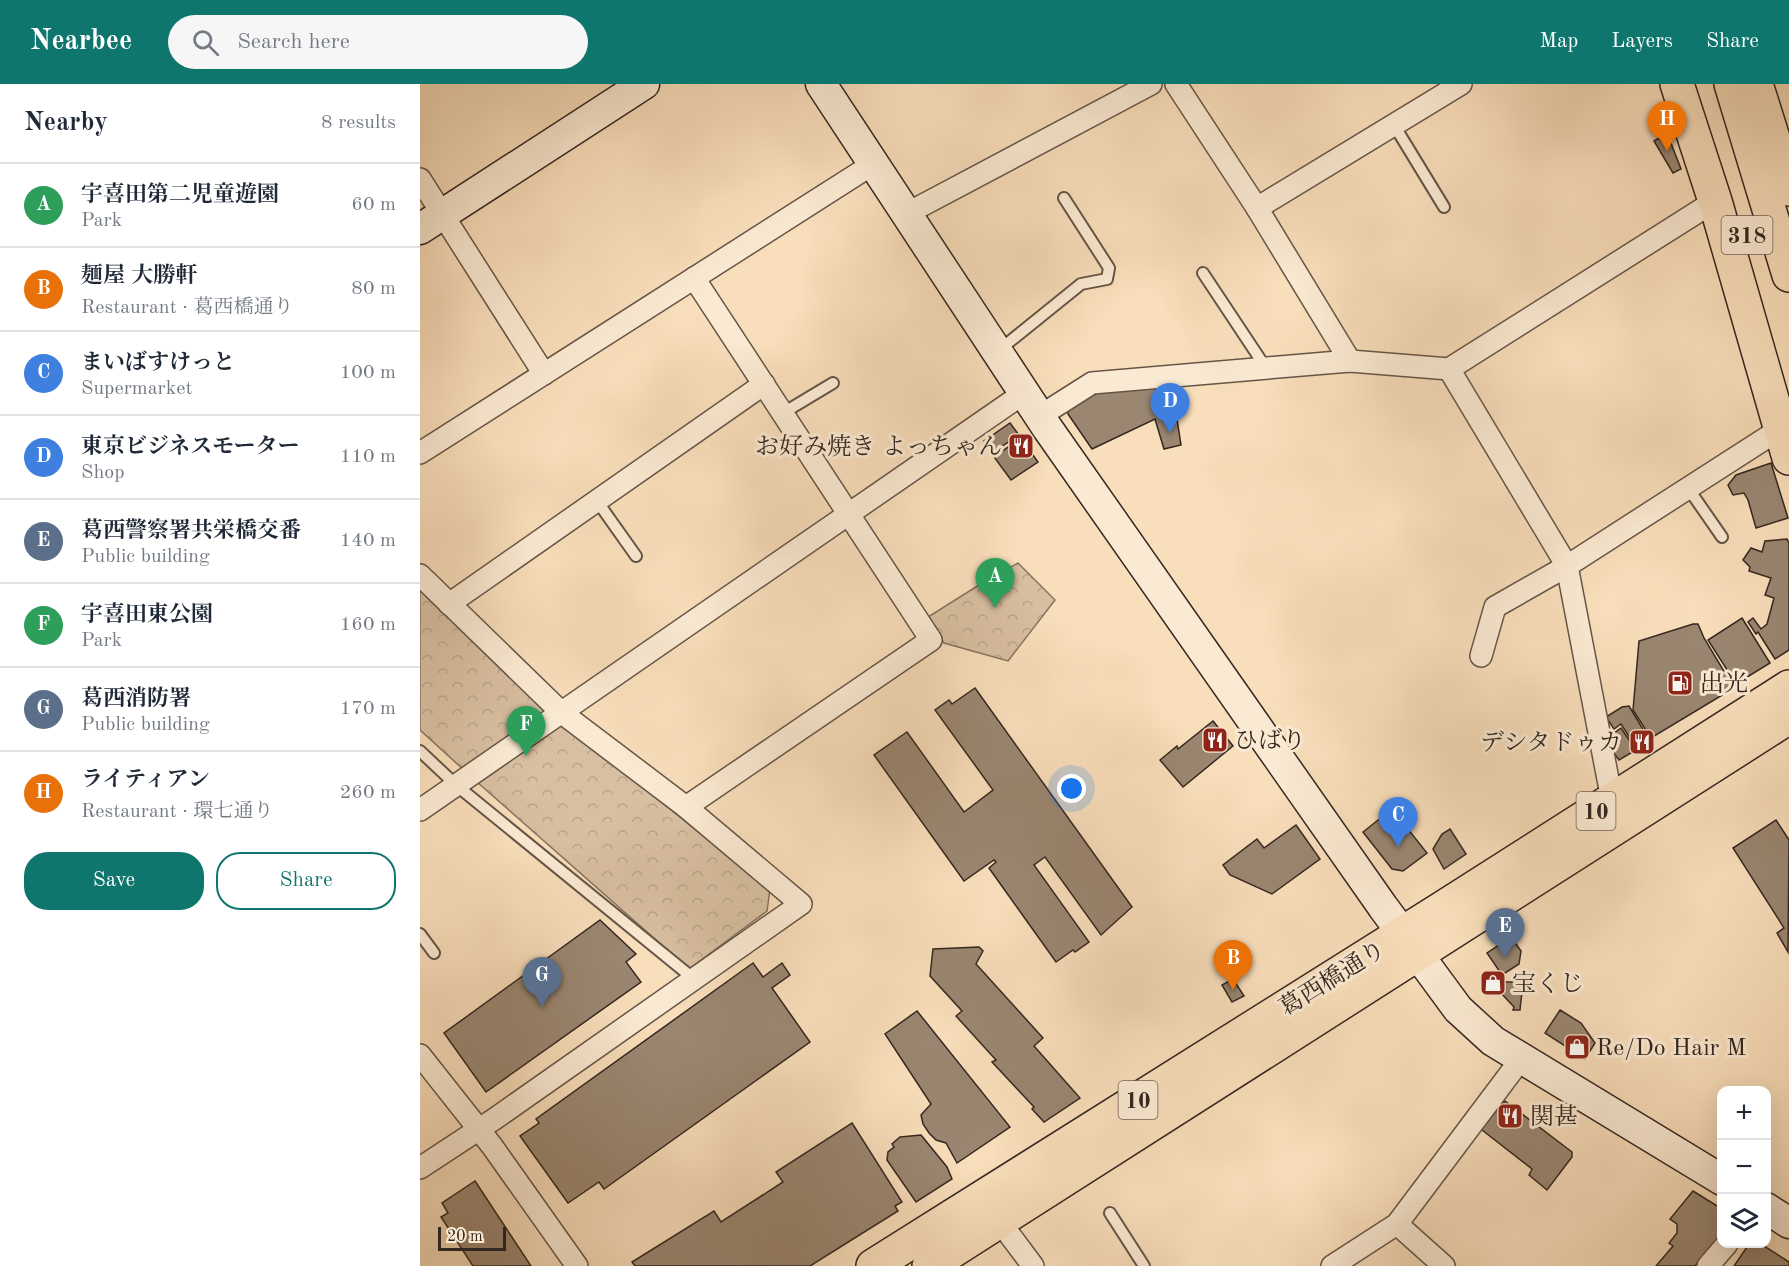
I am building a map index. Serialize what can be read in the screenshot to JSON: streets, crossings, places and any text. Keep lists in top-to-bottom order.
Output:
{
  "streets": {
    "main road": ["318", "10", "葛西橋通り"]
  },
  "places": {
    "restaurant": [
      "お好み焼き よっちゃん",
      "ひばり",
      "デシタドゥカ",
      "関甚"
    ],
    "fuel station": ["出光"],
    "shop": ["宝くじ", "Re/Do Hair M"]
  },
  "scale_bar": "20 m",
  "page": {
    "header": "Nearbee",
    "search": "Search here",
    "nav": ["Map", "Layers", "Share"],
    "heading": ["Nearby", "8 results"],
    "pins": [
      "H",
      "D",
      "A",
      "F",
      "C",
      "E",
      "B",
      "G"
    ],
    "list": [
      {
        "mark": "A",
        "name": "宇喜田第二児童遊園",
        "note": "Park",
        "value": "60 m"
      },
      {
        "mark": "B",
        "name": "麺屋 大勝軒",
        "note": "Restaurant · 葛西橋通り",
        "value": "80 m"
      },
      {
        "mark": "C",
        "name": "まいばすけっと",
        "note": "Supermarket",
        "value": "100 m"
      },
      {
        "mark": "D",
        "name": "東京ビジネスモーター",
        "note": "Shop",
        "value": "110 m"
      },
      {
        "mark": "E",
        "name": "葛西警察署共栄橋交番",
        "note": "Public building",
        "value": "140 m"
      },
      {
        "mark": "F",
        "name": "宇喜田東公園",
        "note": "Park",
        "value": "160 m"
      },
      {
        "mark": "G",
        "name": "葛西消防署",
        "note": "Public building",
        "value": "170 m"
      },
      {
        "mark": "H",
        "name": "ライティアン",
        "note": "Restaurant · 環七通り",
        "value": "260 m"
      }
    ],
    "buttons": ["Save", "Share"],
    "map_buttons": ["+", "−"],
    "scale": "20 m"
  }
}
